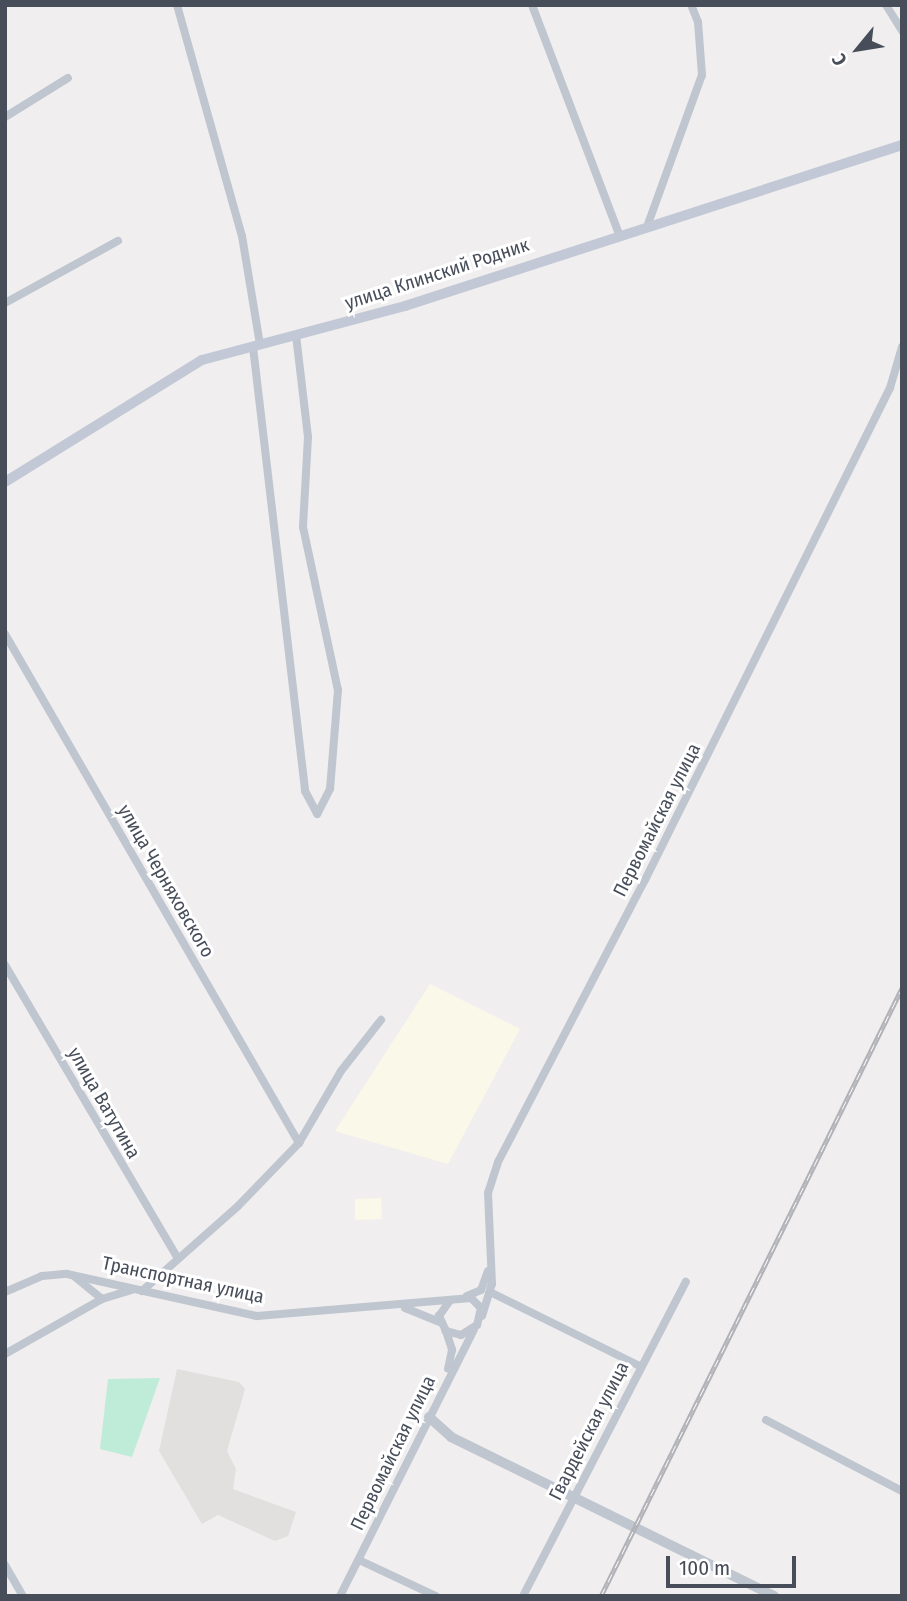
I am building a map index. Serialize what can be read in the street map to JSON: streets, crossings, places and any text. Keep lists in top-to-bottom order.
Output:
{
  "streets": {
    "main road": ["улица Клинский Родник"],
    "street": [
      "Первомайская улица",
      "улица Черняховского",
      "улица Ватутина",
      "Транспортная улица",
      "Гвардейская улица"
    ]
  },
  "crossings": [
    ["Первомайская улица", "Транспортная улица"]
  ],
  "scale_bar": "100 m",
  "north": "bottom left"
}
